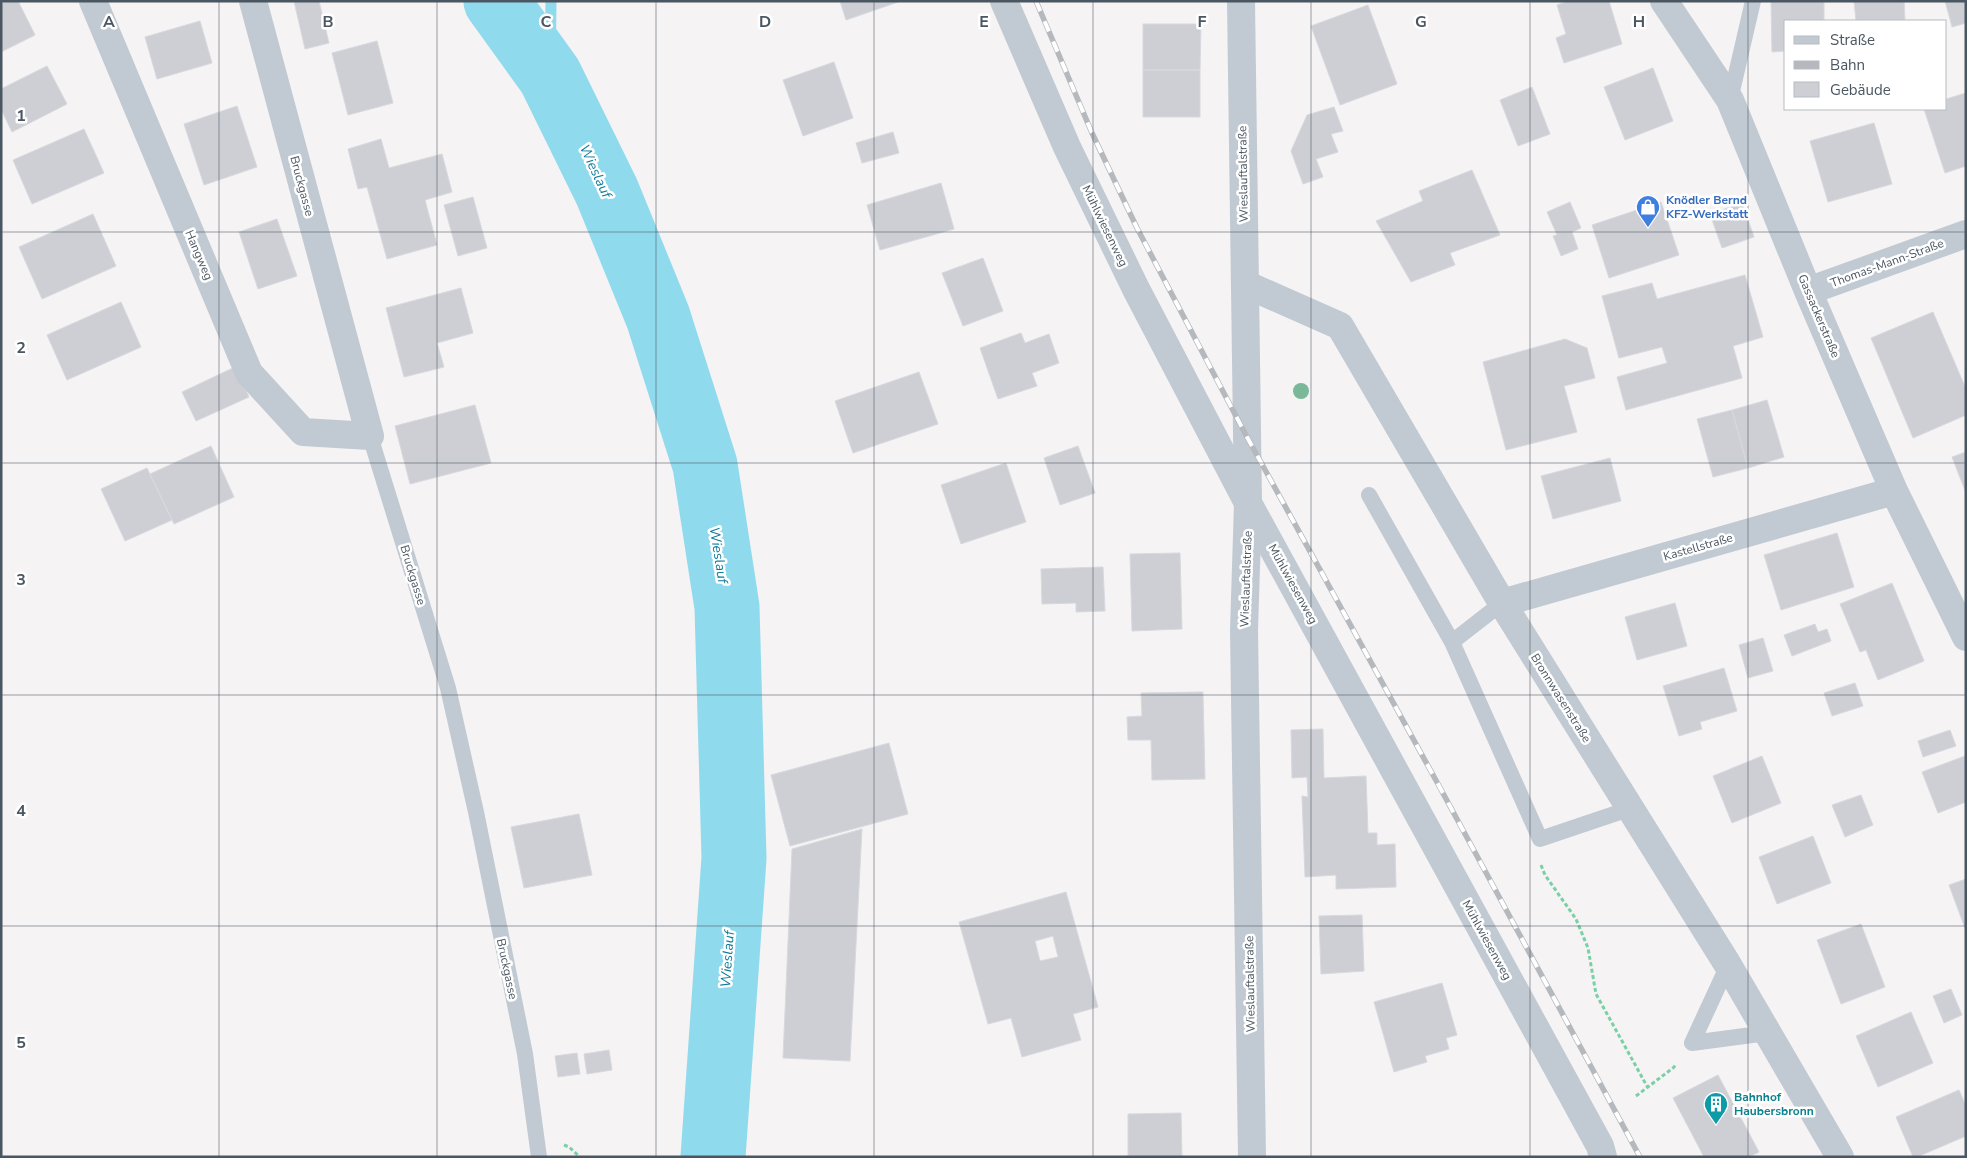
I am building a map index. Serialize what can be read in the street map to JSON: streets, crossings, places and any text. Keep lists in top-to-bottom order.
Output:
{
  "streets": {
    "street": [
      "Wieslauftalstraße",
      "Bruckgasse",
      "Mühlwiesenweg",
      "Hangweg",
      "Thomas-Mann-Straße",
      "Gassackerstraße",
      "Kastellstraße",
      "Bronnwasenstraße"
    ]
  },
  "crossings": [
    ["Wieslauftalstraße", "Mühlwiesenweg"],
    ["Wieslauftalstraße", "Bronnwasenstraße"],
    ["Bruckgasse", "Hangweg"],
    ["Thomas-Mann-Straße", "Gassackerstraße"],
    ["Gassackerstraße", "Kastellstraße"],
    ["Kastellstraße", "Bronnwasenstraße"]
  ],
  "water": ["Wieslauf"],
  "places": {
    "shop": ["Knödler Bernd KFZ-Werkstatt"],
    "building": ["Bahnhof Haubersbronn"]
  },
  "legend": ["Straße", "Bahn", "Gebäude"],
  "grid": {
    "columns": [
      "A",
      "B",
      "C",
      "D",
      "E",
      "F",
      "G",
      "H"
    ],
    "rows": [
      "1",
      "2",
      "3",
      "4",
      "5"
    ]
  }
}
